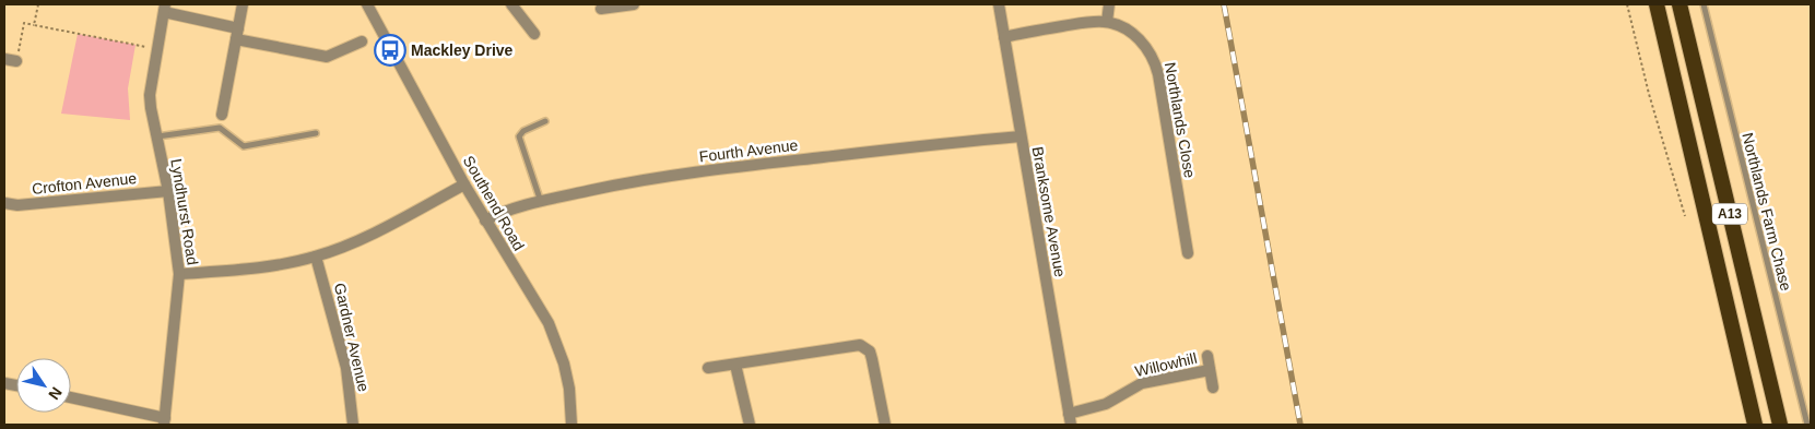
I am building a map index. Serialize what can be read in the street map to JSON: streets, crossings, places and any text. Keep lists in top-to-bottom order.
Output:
{
  "streets": {
    "highway": ["A13"],
    "street": [
      "Northlands Close",
      "Fourth Avenue",
      "Crofton Avenue",
      "Southend Road",
      "Lyndhurst Road",
      "Branksome Avenue",
      "Gardner Avenue",
      "Willowhill"
    ],
    "lane": ["Northlands Farm Chase"]
  },
  "crossings": [
    ["Northlands Close", "Branksome Avenue"],
    ["Fourth Avenue", "Southend Road"],
    ["Fourth Avenue", "Branksome Avenue"],
    ["Crofton Avenue", "Lyndhurst Road"],
    ["Branksome Avenue", "Willowhill"]
  ],
  "places": {
    "bus stop": ["Mackley Drive"]
  },
  "north": "bottom right"
}
